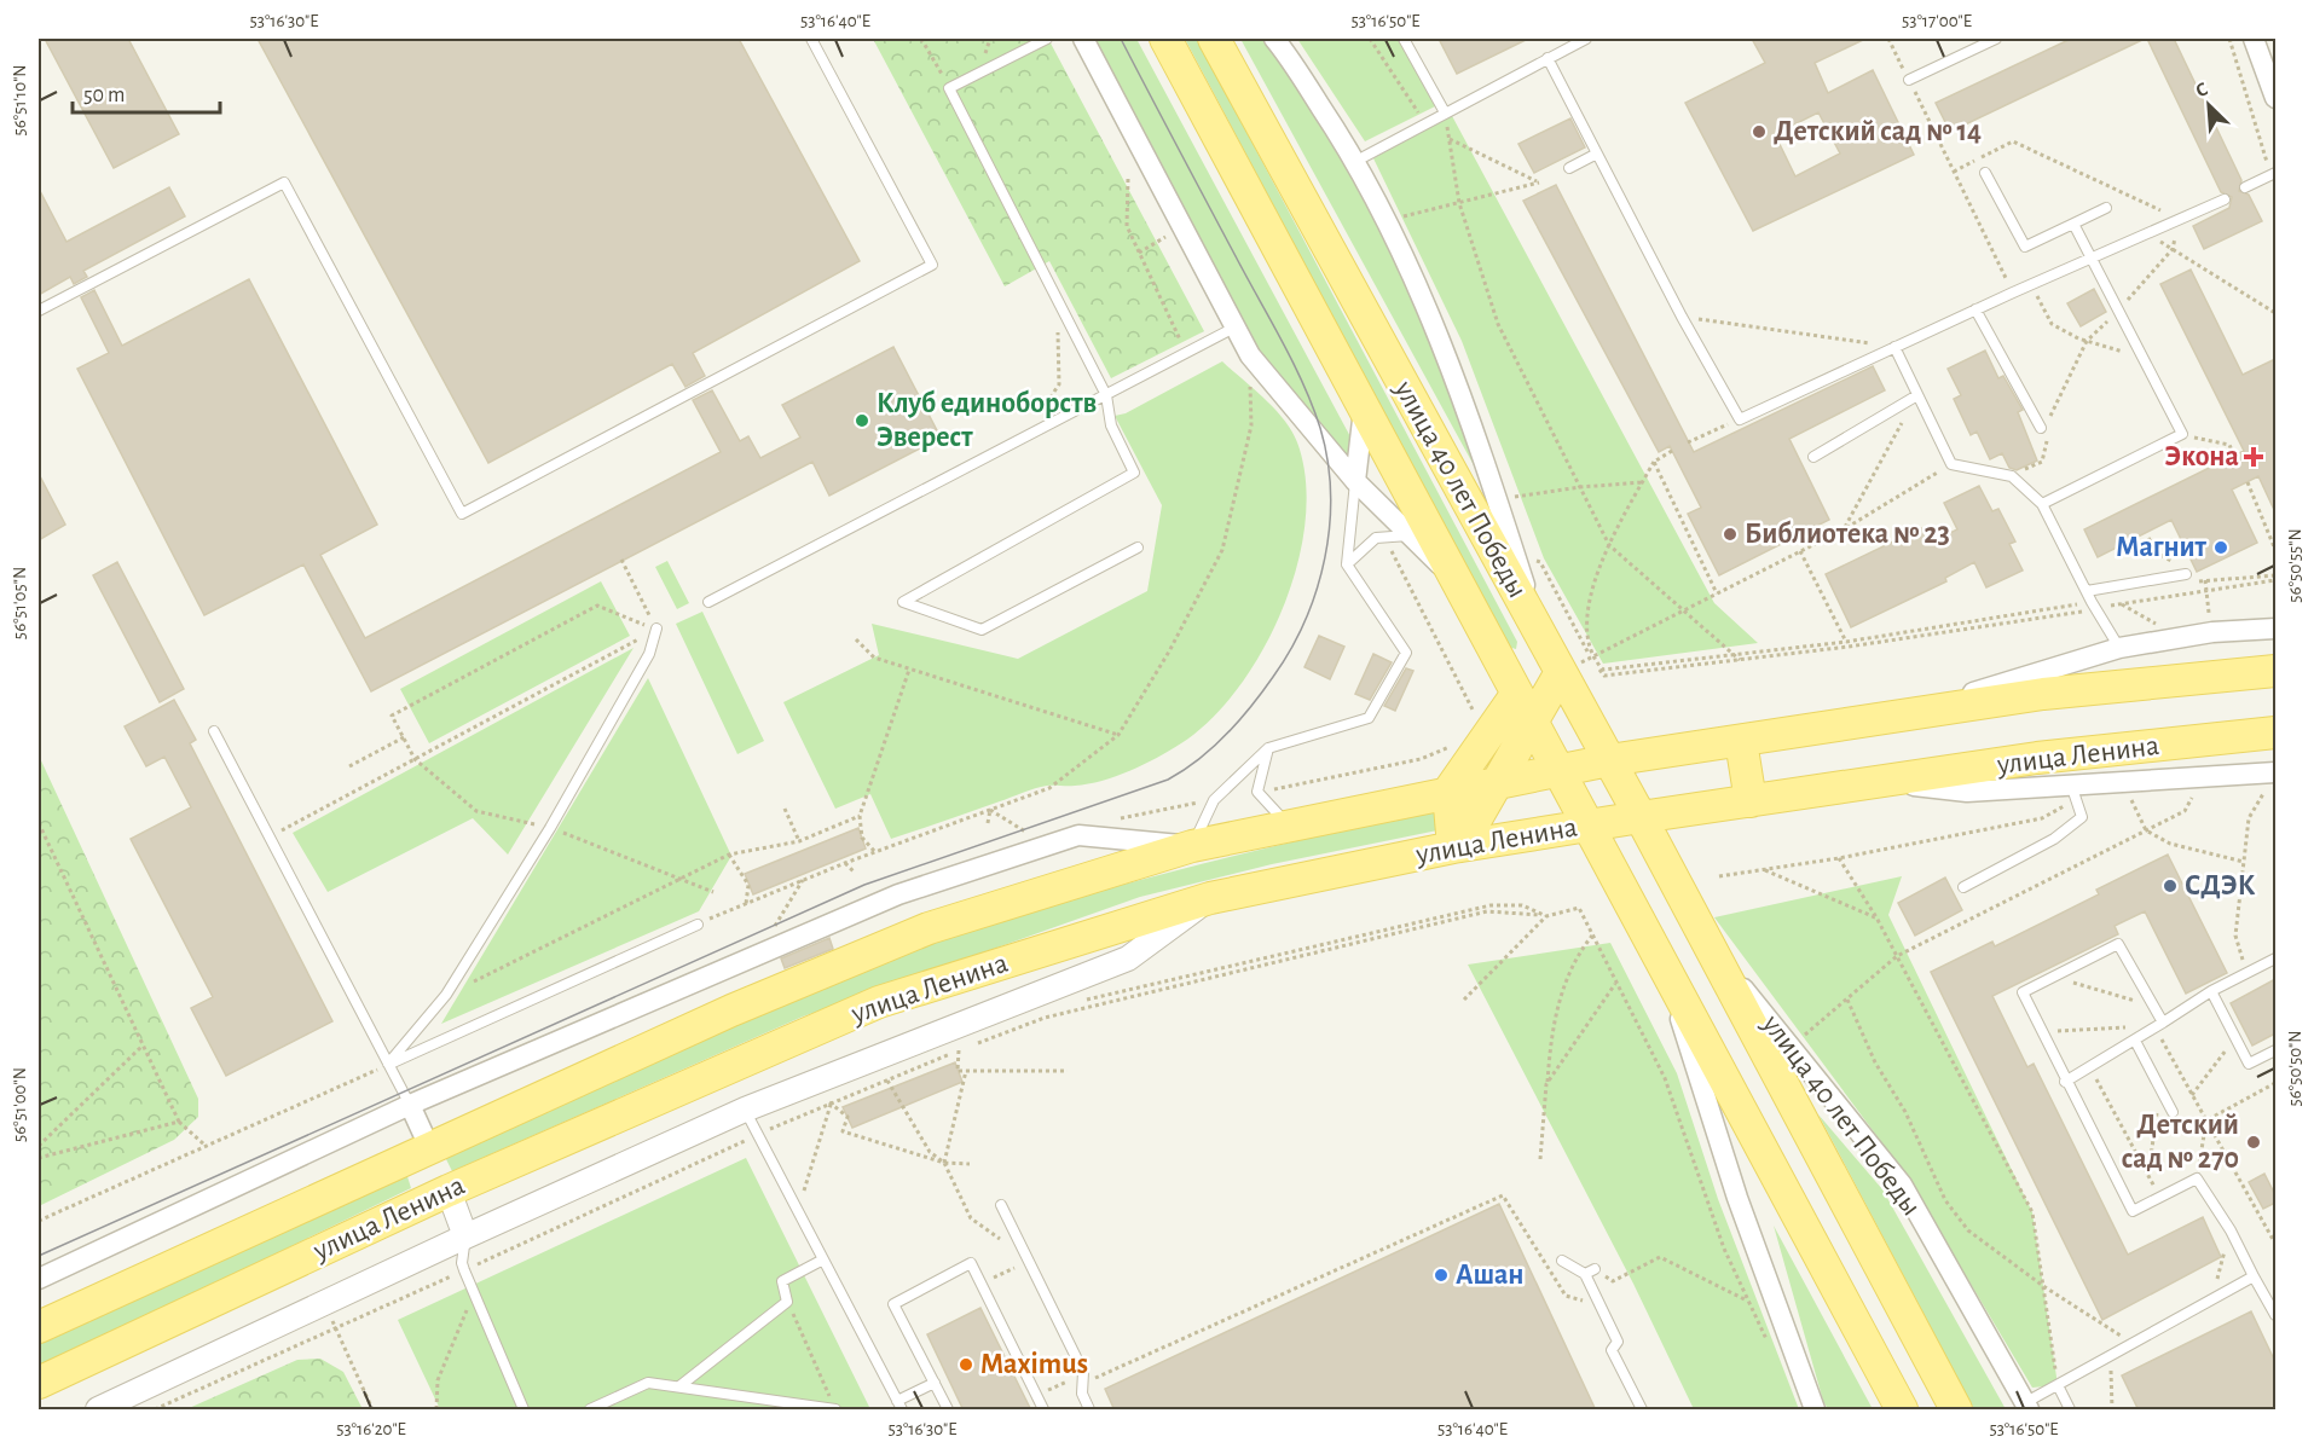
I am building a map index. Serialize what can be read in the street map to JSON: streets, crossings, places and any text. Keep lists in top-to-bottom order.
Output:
{
  "streets": {
    "main road": ["улица 40 лет Победы", "улица Ленина"]
  },
  "crossings": [
    ["улица 40 лет Победы", "улица Ленина"]
  ],
  "places": {
    "other": [
      "Детский сад № 14",
      "Клуб единоборств Эверест",
      "Библиотека № 23",
      "Магнит",
      "СДЭК",
      "Детский сад № 270",
      "Ашан",
      "Maximus"
    ],
    "health": ["Экона"]
  },
  "scale_bar": "50 m",
  "north": "top left",
  "coordinates": [
    "53°16'30\"E",
    "53°16'40\"E",
    "53°16'50\"E",
    "53°17'00\"E",
    "56°51'10\"N",
    "56°50'55\"N",
    "56°51'05\"N",
    "56°50'50\"N",
    "56°51'00\"N",
    "53°16'20\"E"
  ]
}
